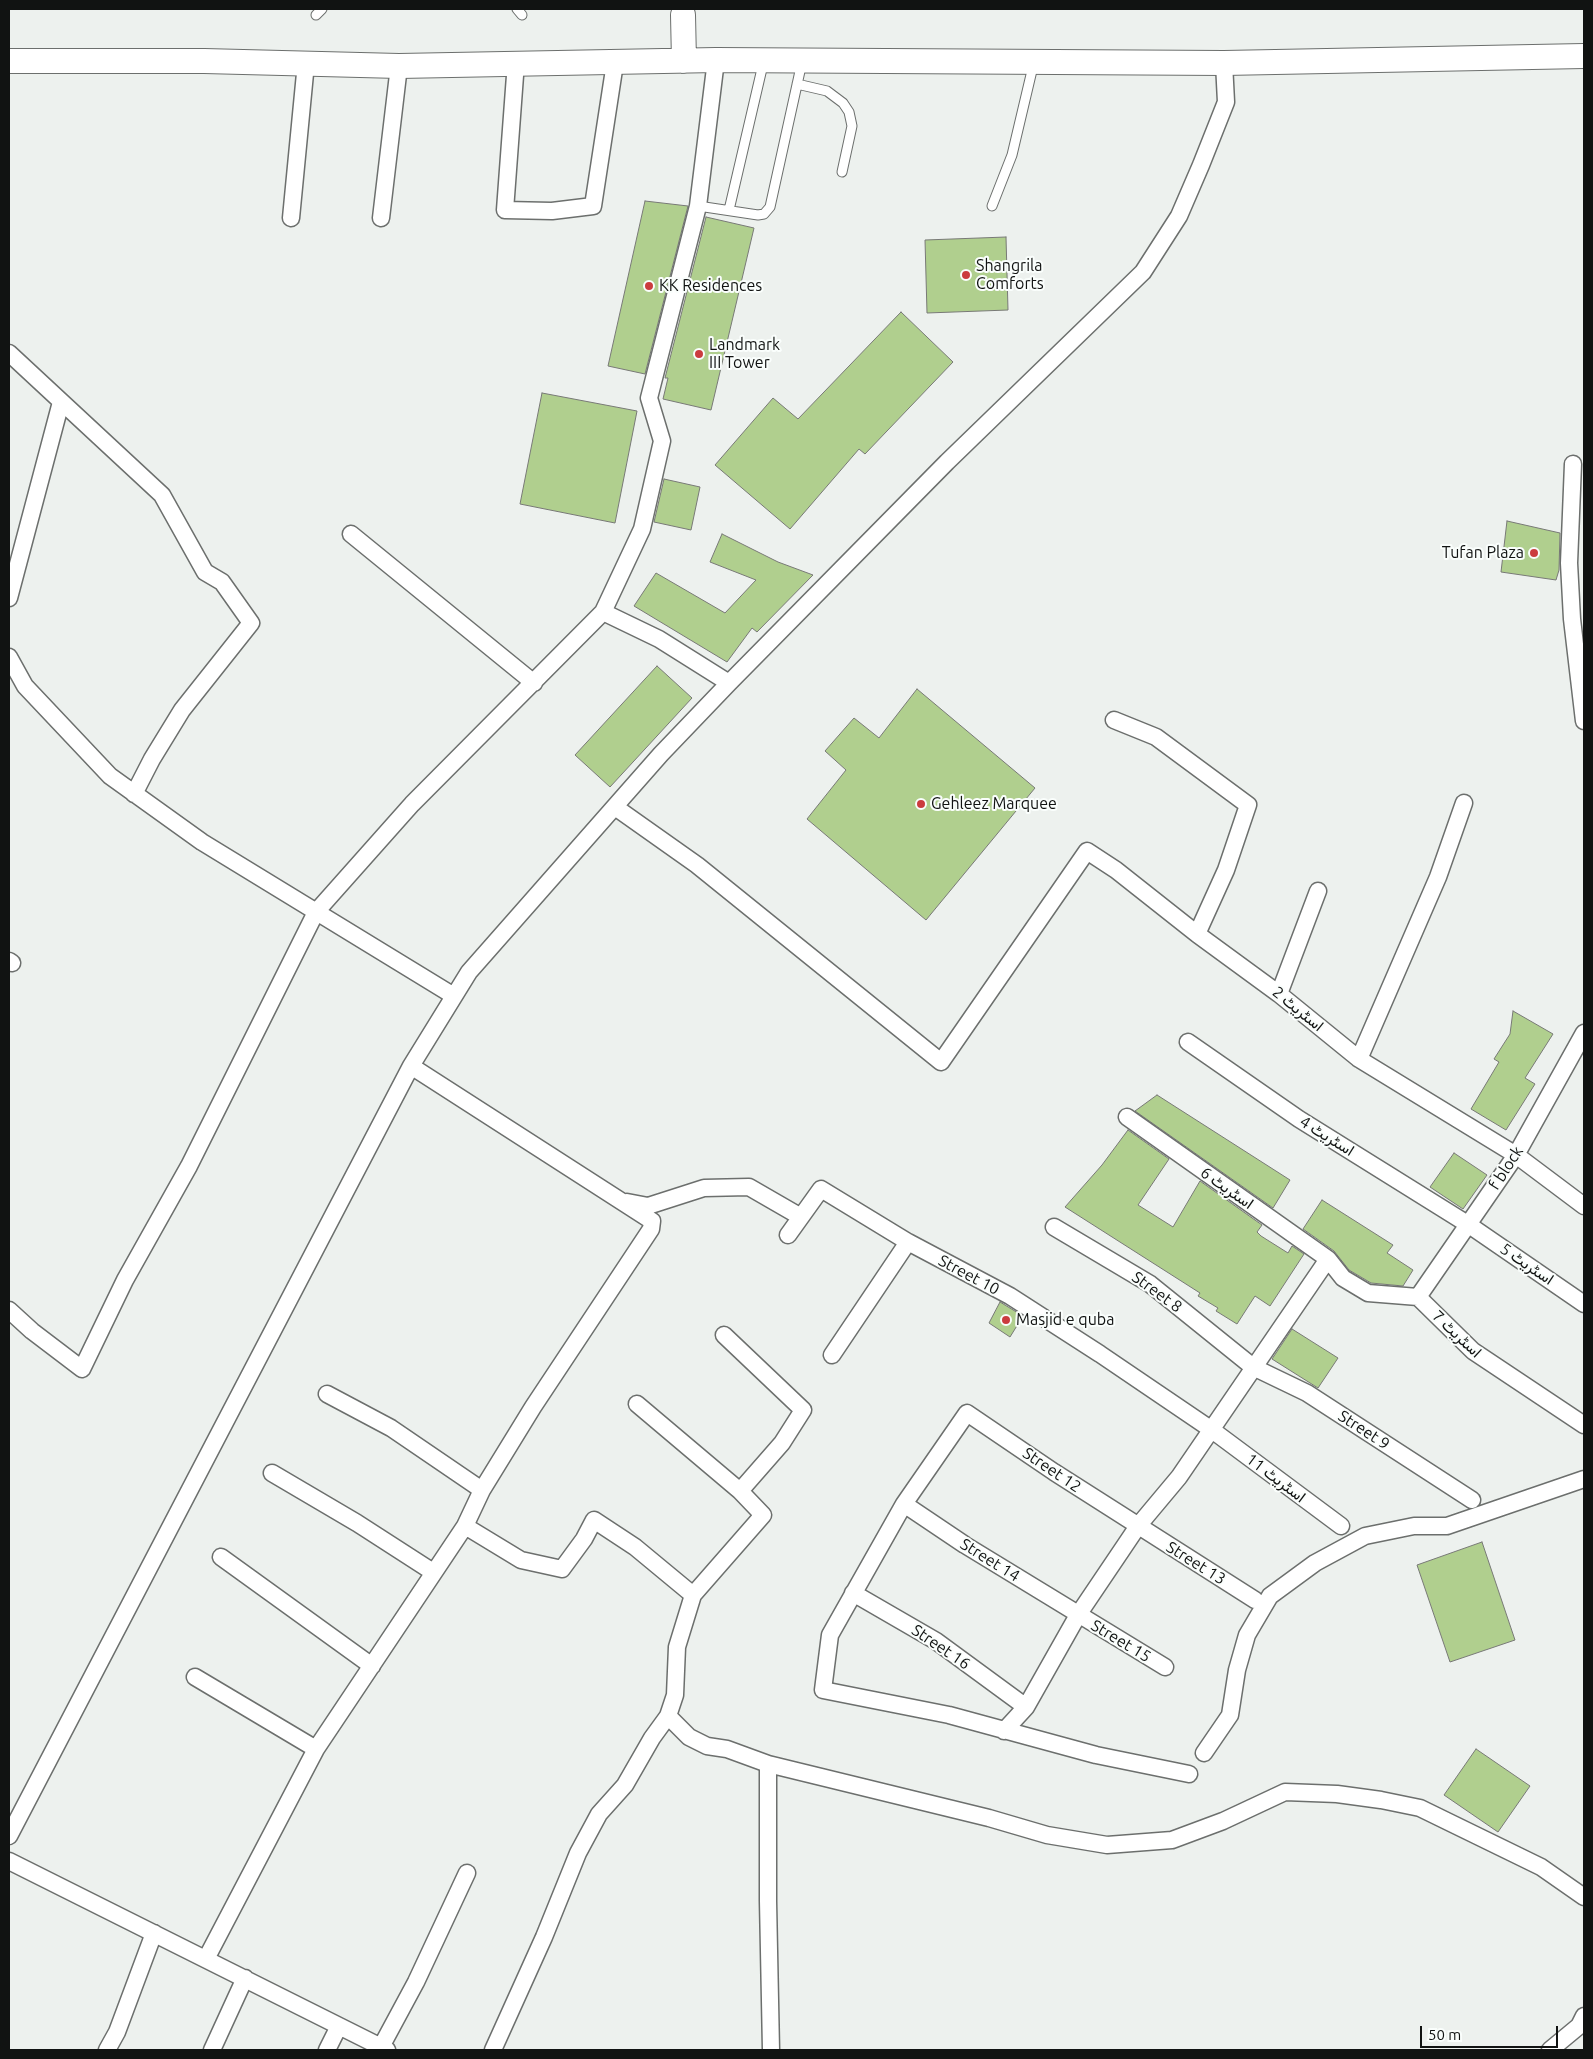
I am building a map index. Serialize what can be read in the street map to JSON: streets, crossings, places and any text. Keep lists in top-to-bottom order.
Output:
{
  "streets": {
    "street": [
      "اسٹریٹ 2",
      "اسٹریٹ 4",
      "f block",
      "اسٹریٹ 6",
      "اسٹریٹ 5",
      "Street 10",
      "Street 8",
      "اسٹریٹ 7",
      "Street 9",
      "Street 12",
      "اسٹریٹ 11",
      "Street 14",
      "Street 13",
      "Street 15",
      "Street 16"
    ]
  },
  "crossings": [
    ["اسٹریٹ 2", "f block"],
    ["اسٹریٹ 4", "f block"],
    ["اسٹریٹ 4", "اسٹریٹ 5"],
    ["f block", "اسٹریٹ 5"],
    ["f block", "اسٹریٹ 7"],
    ["اسٹریٹ 6", "اسٹریٹ 7"],
    ["Street 10", "اسٹریٹ 11"],
    ["Street 8", "Street 9"],
    ["Street 12", "Street 14"],
    ["Street 12", "Street 13"],
    ["Street 14", "Street 15"]
  ],
  "places": [
    "Shangrila Comforts",
    "KK Residences",
    "Landmark III Tower",
    "Tufan Plaza",
    "Gehleez Marquee",
    "Masjid e quba"
  ],
  "scale_bar": "50 m"
}
